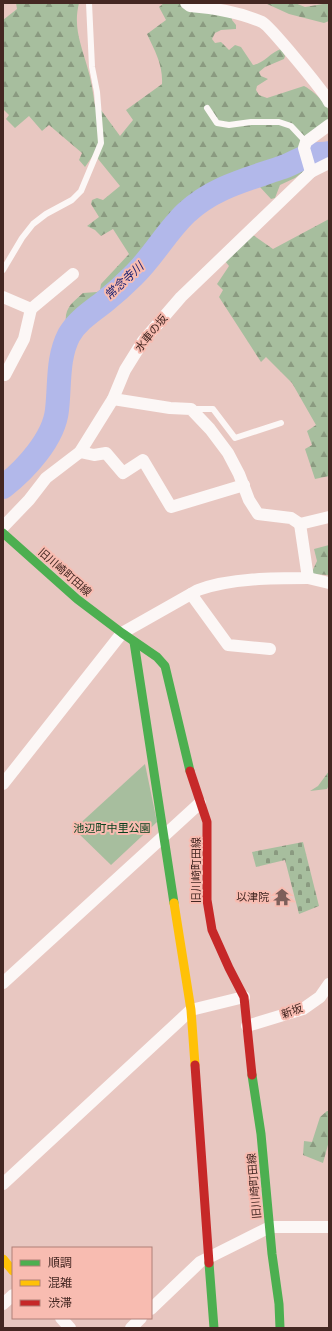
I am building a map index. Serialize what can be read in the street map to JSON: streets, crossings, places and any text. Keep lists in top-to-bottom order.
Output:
{
  "streets": {
    "main road": ["旧川崎町田線"],
    "street": ["水車の坂", "新坂"]
  },
  "crossings": [
    ["旧川崎町田線", "新坂"]
  ],
  "water": ["常念寺川"],
  "parks": ["池辺町中里公園"],
  "places": {
    "temple": ["以津院"]
  },
  "legend": ["順調", "混雑", "渋滞"]
}
